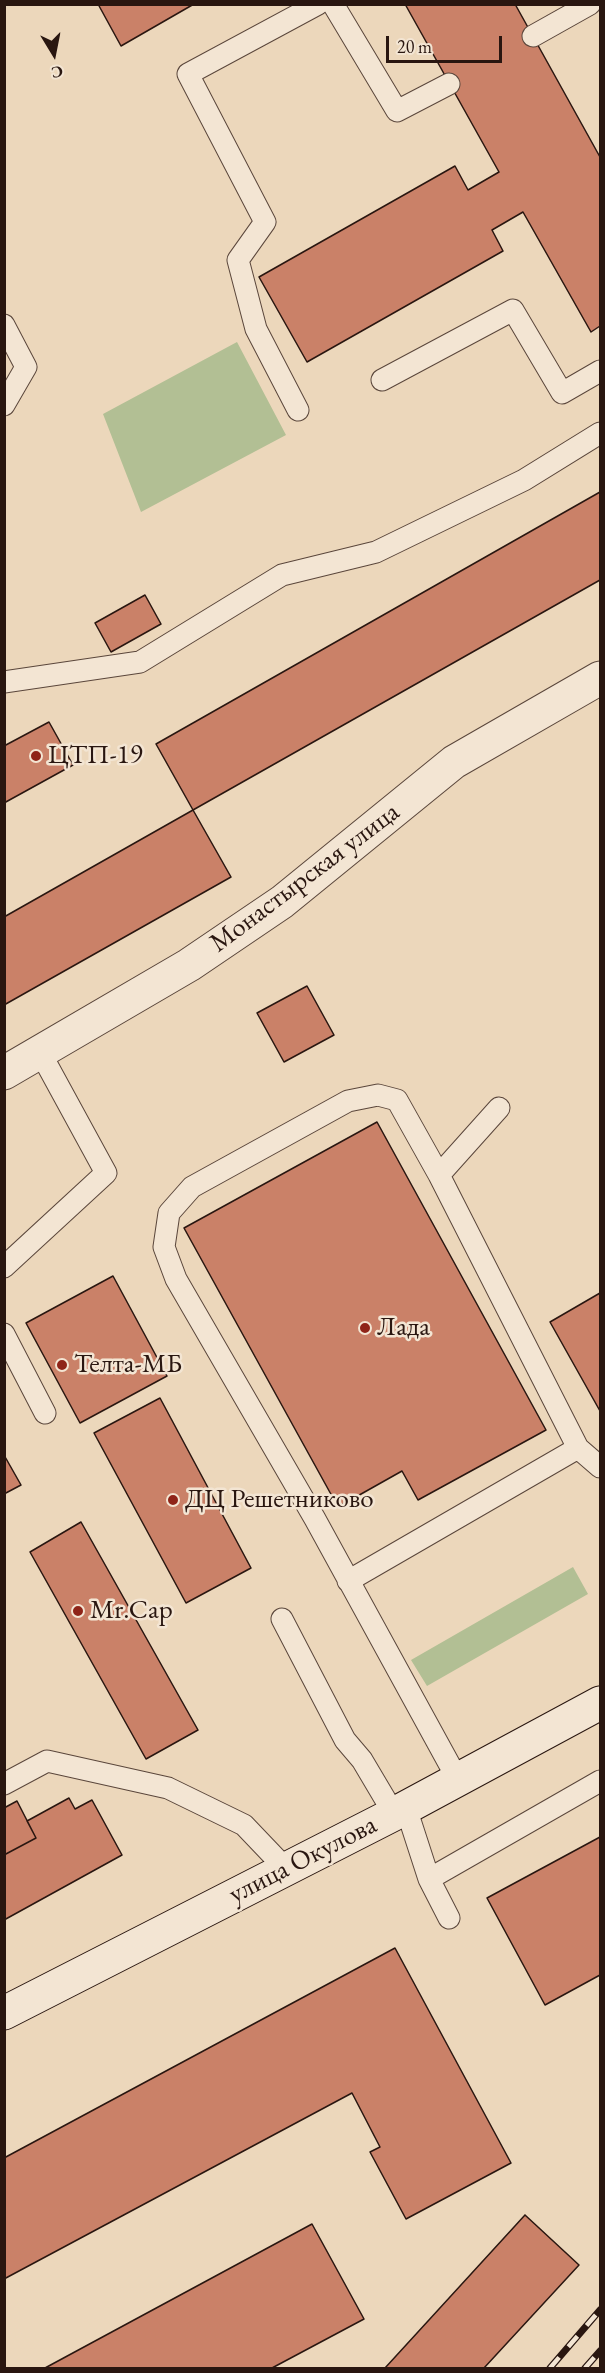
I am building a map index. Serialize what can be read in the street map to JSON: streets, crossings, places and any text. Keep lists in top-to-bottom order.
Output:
{
  "streets": {
    "street": ["Монастырская улица", "улица Окулова"]
  },
  "places": [
    "ЦТП-19",
    "Лада",
    "Телта-МБ",
    "ДЦ Решетниково",
    "Mr.Cap"
  ],
  "scale_bar": "20 m",
  "north": "bottom"
}
